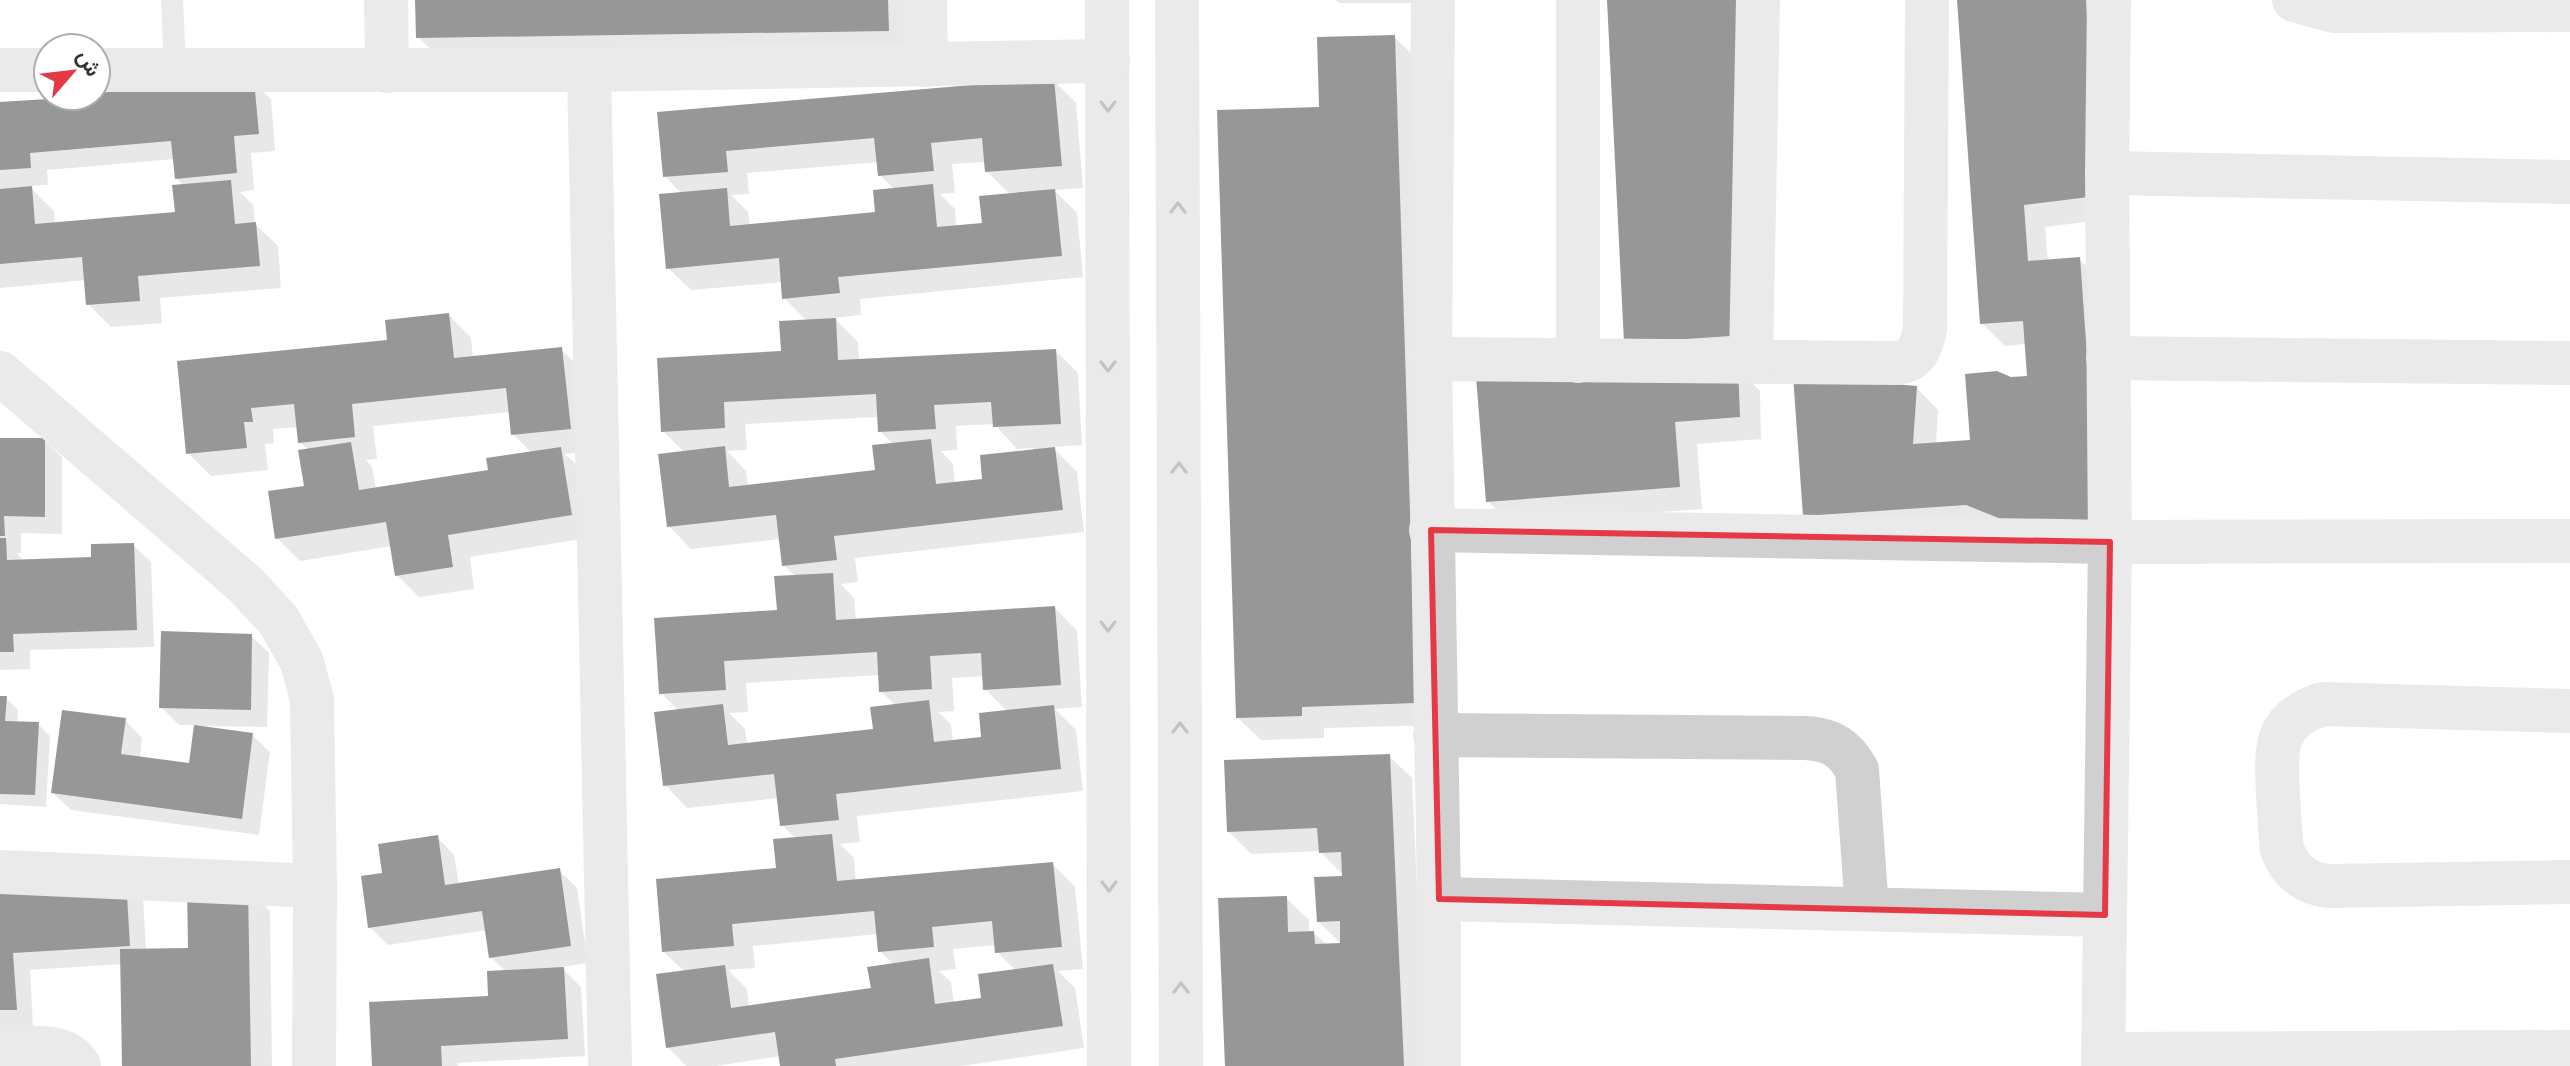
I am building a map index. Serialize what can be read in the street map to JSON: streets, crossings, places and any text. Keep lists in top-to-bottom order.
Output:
{
  "north": "top right"
}
